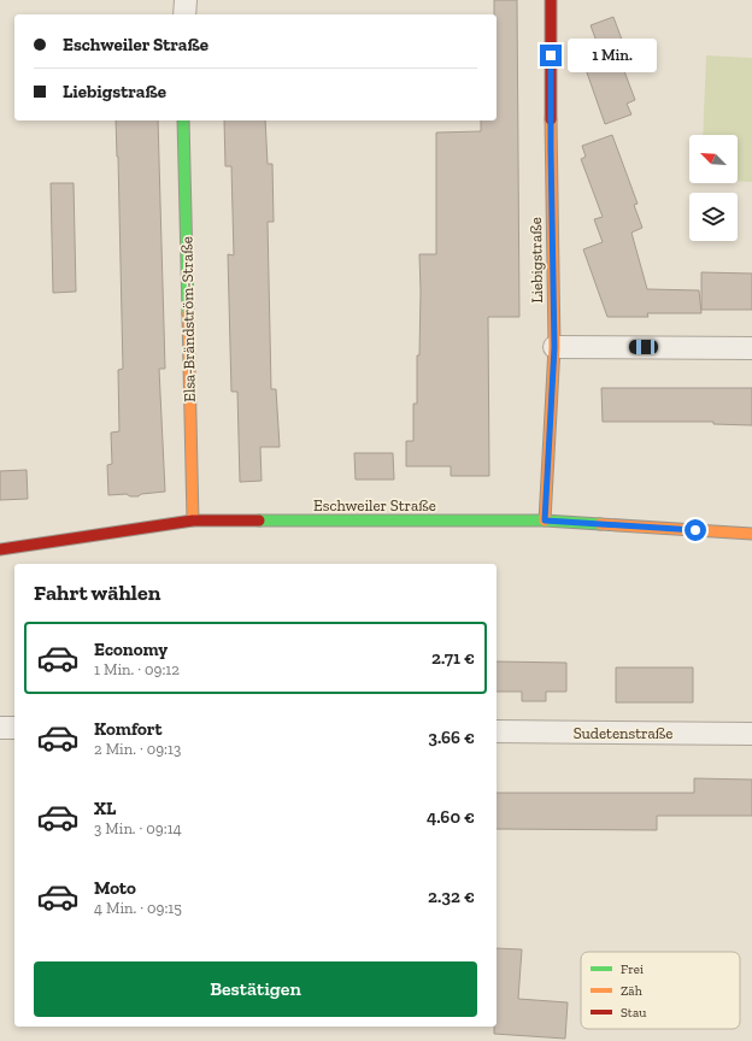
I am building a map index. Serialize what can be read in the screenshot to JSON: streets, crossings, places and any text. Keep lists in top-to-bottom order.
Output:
{
  "streets": {
    "street": [
      "Liebigstraße",
      "Elsa-Brändström-Straße",
      "Eschweiler Straße",
      "Sudetenstraße"
    ]
  },
  "crossings": [
    ["Liebigstraße", "Eschweiler Straße"],
    ["Elsa-Brändström-Straße", "Eschweiler Straße"]
  ],
  "legend": ["Frei", "Zäh", "Stau"],
  "north": "top left",
  "page": {
    "banner": ["Eschweiler Straße", "Liebigstraße"],
    "bubble": "1 Min.",
    "heading": "Fahrt wählen",
    "list": [
      {
        "name": "Economy",
        "note": "1 Min. · 09:12",
        "value": "2.71 €"
      },
      {
        "name": "Komfort",
        "note": "2 Min. · 09:13",
        "value": "3.66 €"
      },
      {
        "name": "XL",
        "note": "3 Min. · 09:14",
        "value": "4.60 €"
      },
      {
        "name": "Moto",
        "note": "4 Min. · 09:15",
        "value": "2.32 €"
      }
    ],
    "buttons": "Bestätigen"
  }
}
